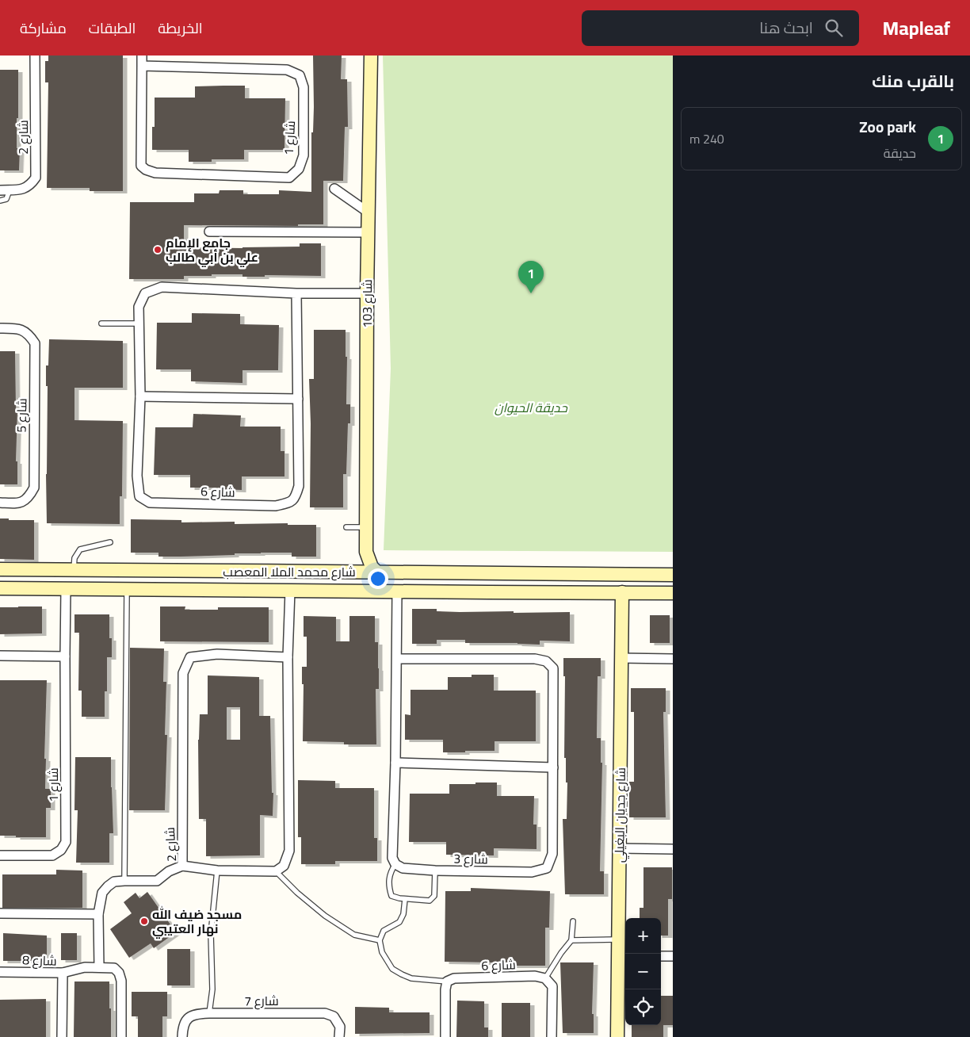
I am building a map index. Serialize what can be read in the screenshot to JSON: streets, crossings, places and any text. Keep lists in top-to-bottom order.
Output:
{
  "streets": {
    "street": [
      "شارع 2",
      "شارع 1",
      "شارع 103",
      "شارع 5",
      "شارع 6",
      "شارع محمد الملا المعصب",
      "شارع جديان البغيلي",
      "شارع 3",
      "شارع 8",
      "شارع 7"
    ]
  },
  "crossings": [
    ["شارع 1", "شارع محمد الملا المعصب"],
    ["شارع 103", "شارع 6"],
    ["شارع 103", "شارع محمد الملا المعصب"],
    ["شارع محمد الملا المعصب", "شارع جديان البغيلي"]
  ],
  "parks": ["حديقة الحيوان"],
  "places": ["جامع الإمام علي بن أبي طالب", "مسجد ضيف الله نهار العتيبي"],
  "page": {
    "header": "Mapleaf",
    "search": "ابحث هنا",
    "nav": ["الخريطة", "الطبقات", "مشاركة"],
    "heading": "بالقرب منك",
    "list": [
      {
        "mark": "1",
        "name": "Zoo park",
        "note": "حديقة",
        "value": "240 m"
      }
    ],
    "pins": "1",
    "map_buttons": ["+", "−"]
  }
}
